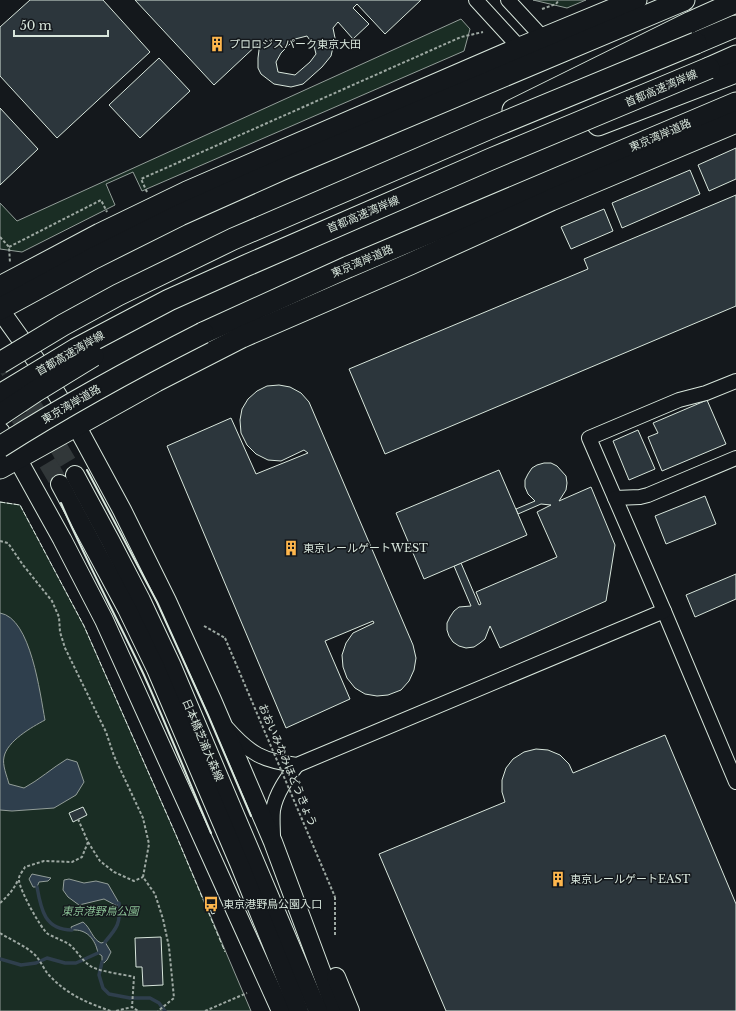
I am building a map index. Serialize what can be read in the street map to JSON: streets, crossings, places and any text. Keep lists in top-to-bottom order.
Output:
{
  "streets": {
    "highway": ["首都高速湾岸線", "東京湾岸道路"],
    "main road": ["日本橋芝浦大森線"],
    "path": ["おおいみなみほどうきょう"]
  },
  "parks": ["東京港野鳥公園"],
  "places": {
    "building": ["プロロジスパーク東京大田", "東京レールゲートWEST", "東京レールゲートEAST"],
    "bus stop": ["東京港野鳥公園入口"]
  },
  "scale_bar": "50 m"
}
